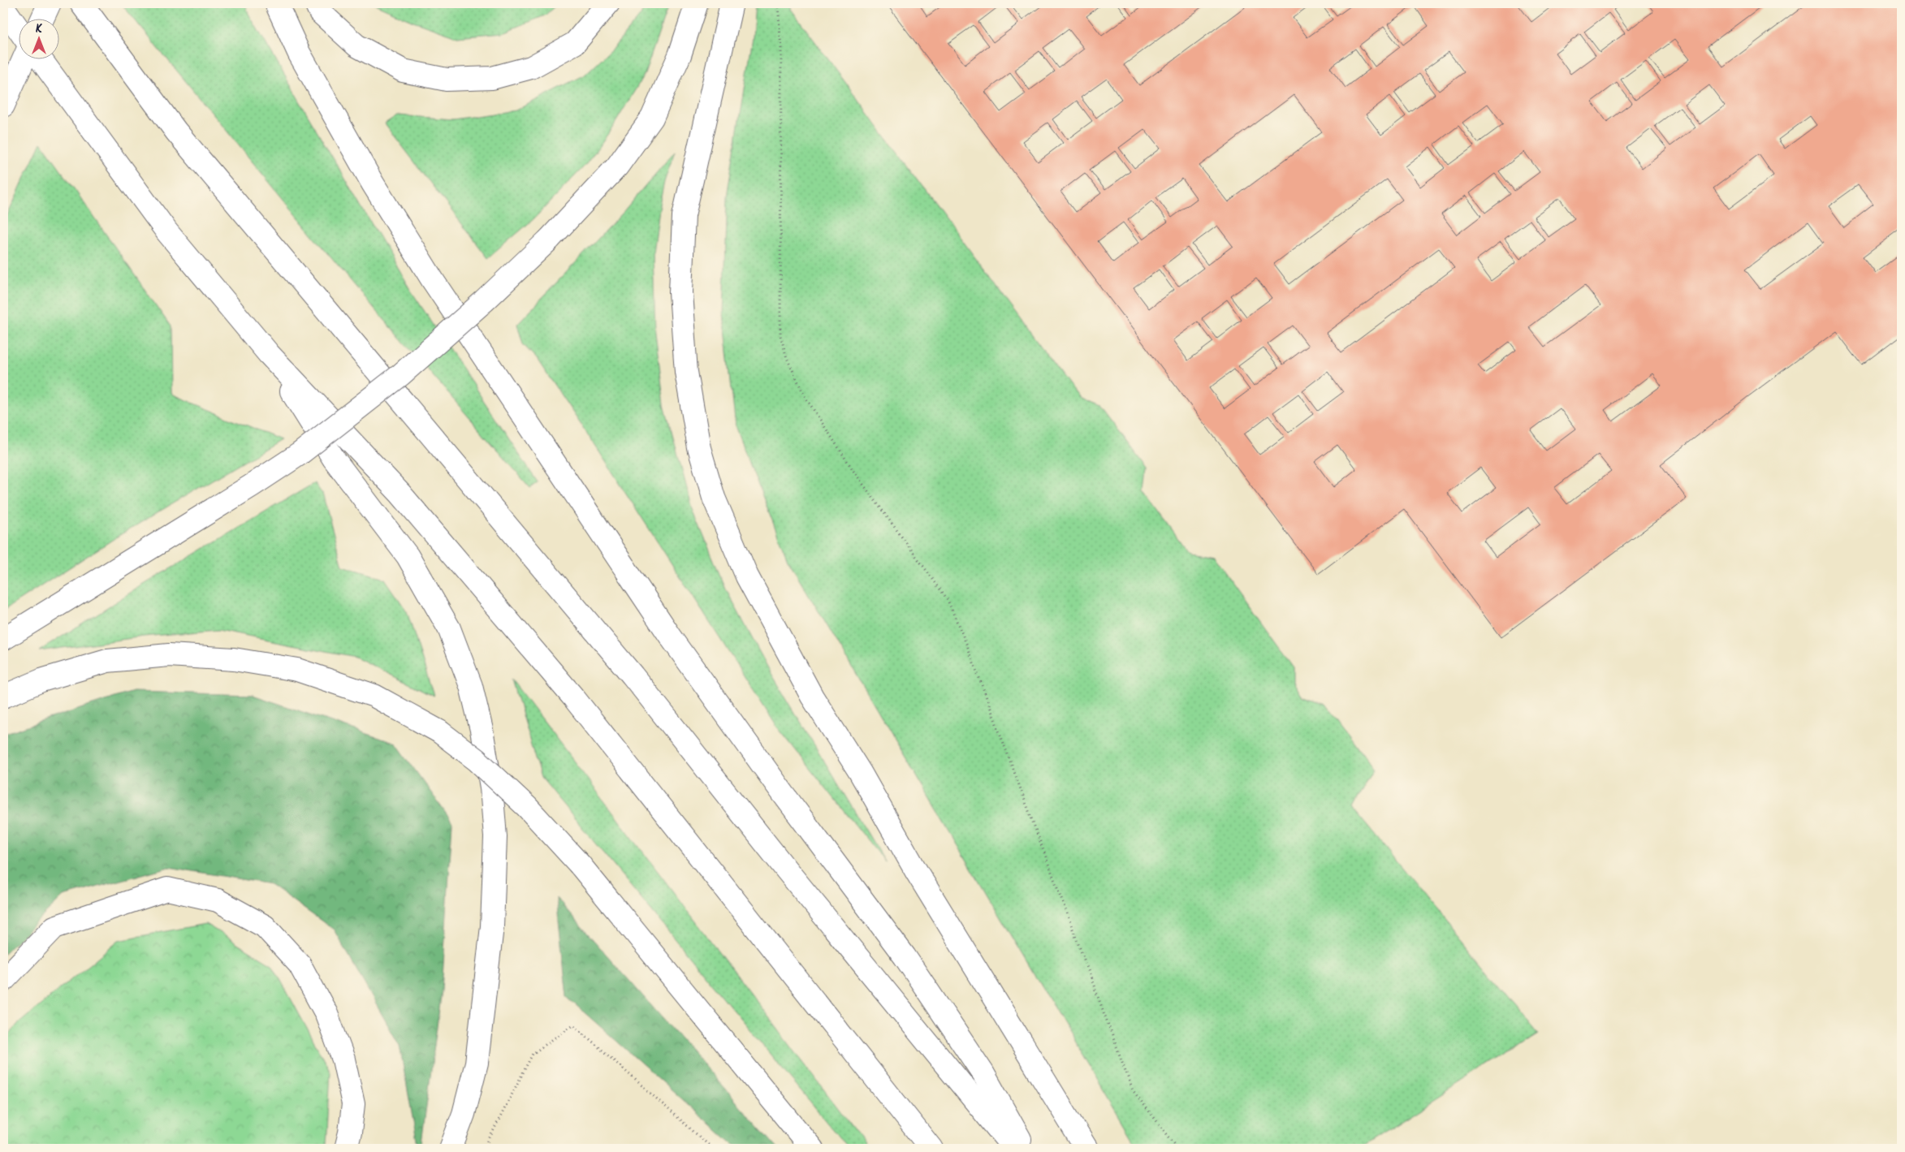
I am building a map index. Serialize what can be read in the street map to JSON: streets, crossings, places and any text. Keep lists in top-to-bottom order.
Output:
{
  "north": "top"
}
